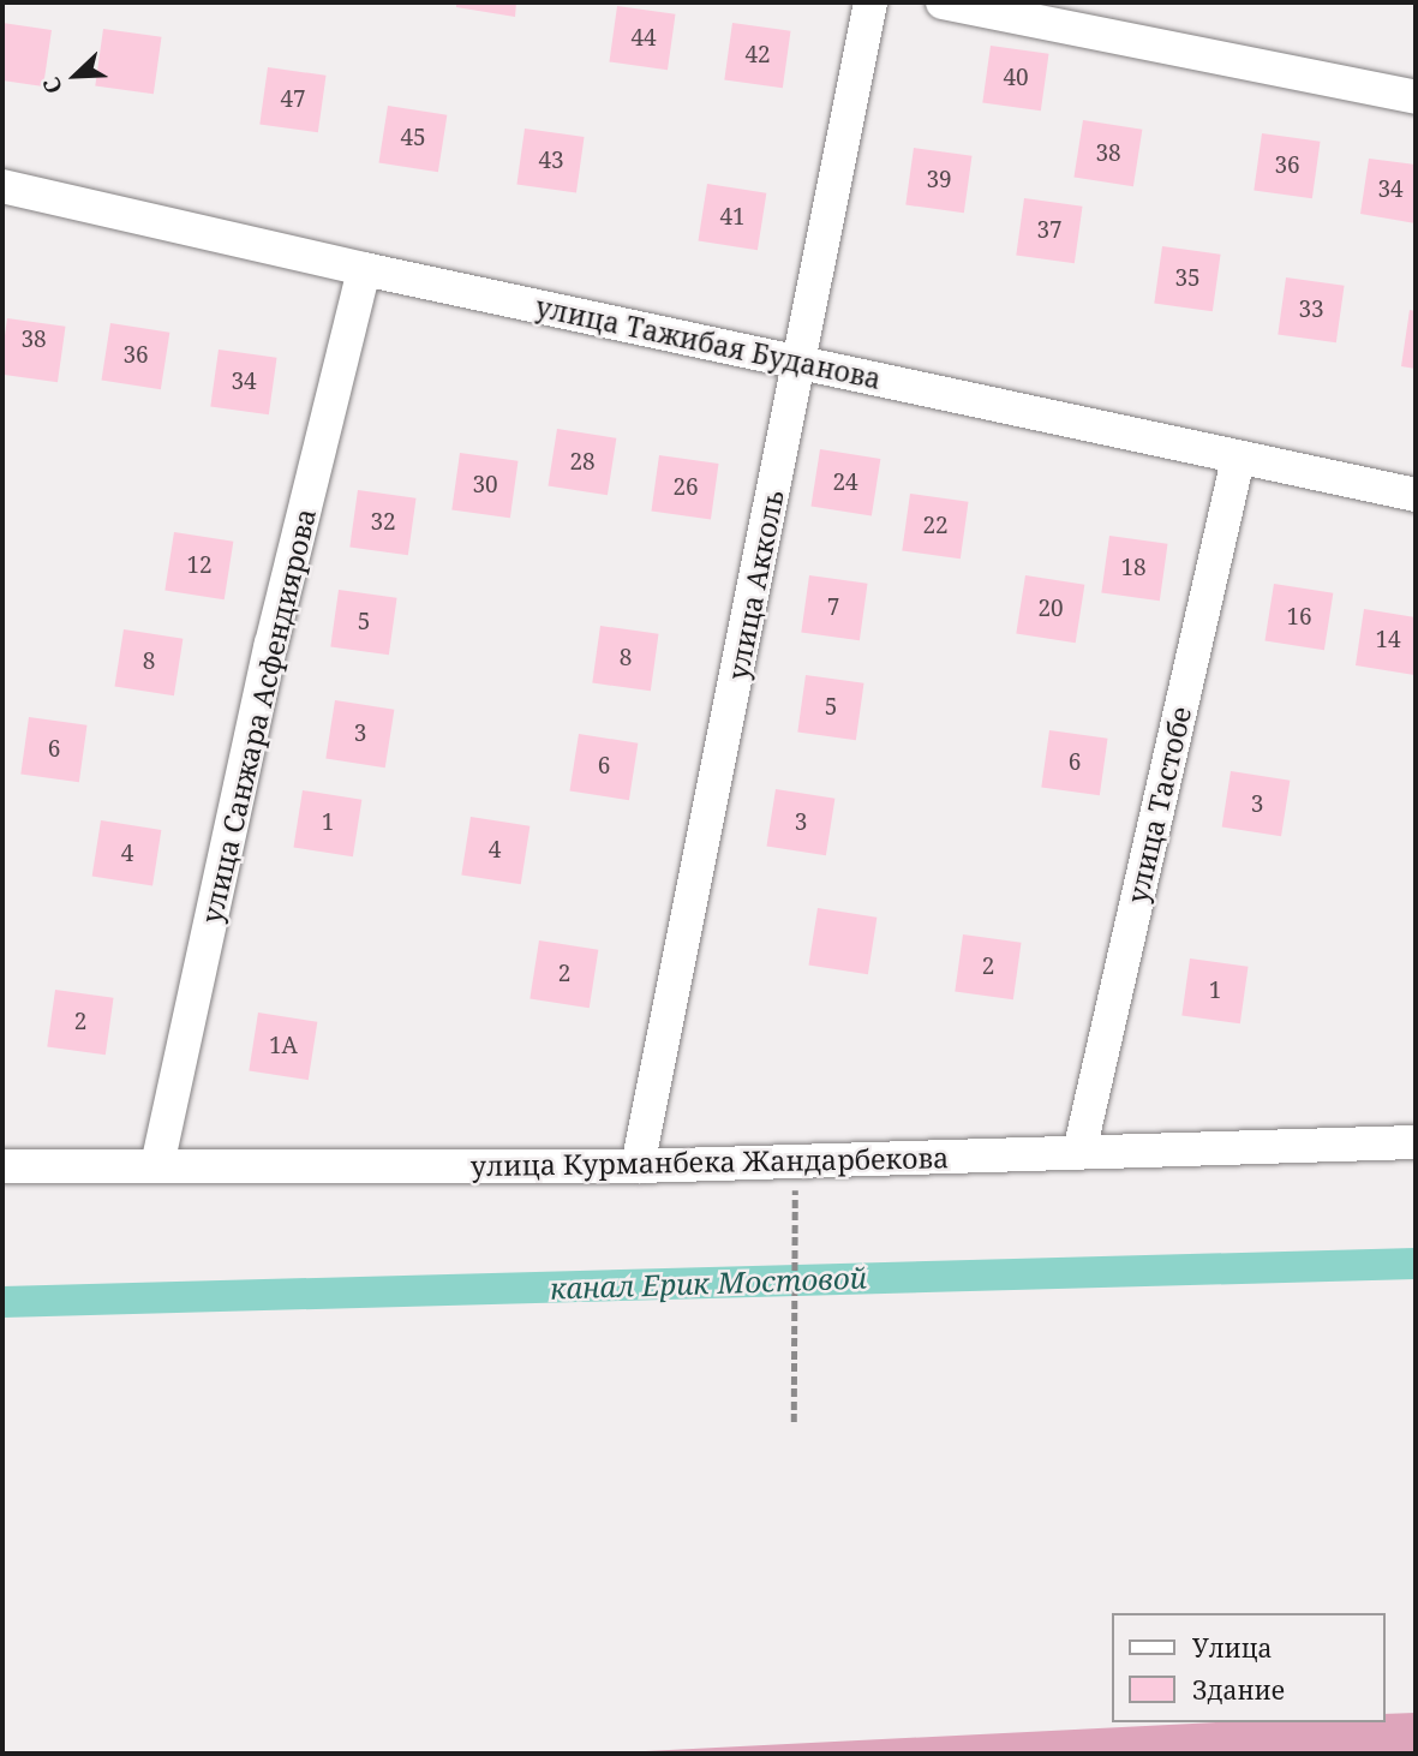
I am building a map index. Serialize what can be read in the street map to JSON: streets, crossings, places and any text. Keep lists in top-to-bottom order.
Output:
{
  "streets": {
    "street": [
      "улица Тажибая Буданова",
      "улица Акколь",
      "улица Санжара Асфендиярова",
      "улица Тастобе",
      "улица Курманбека Жандарбекова"
    ]
  },
  "crossings": [
    ["улица Тажибая Буданова", "улица Акколь"],
    ["улица Тажибая Буданова", "улица Санжара Асфендиярова"],
    ["улица Тажибая Буданова", "улица Тастобе"],
    ["улица Акколь", "улица Курманбека Жандарбекова"],
    ["улица Санжара Асфендиярова", "улица Курманбека Жандарбекова"],
    ["улица Тастобе", "улица Курманбека Жандарбекова"]
  ],
  "water": ["канал Ерик Мостовой"],
  "house_numbers": [
    "44",
    "42",
    "40",
    "47",
    "45",
    "38",
    "43",
    "36",
    "39",
    "34",
    "41",
    "37",
    "35",
    "33",
    "38",
    "36",
    "34",
    "28",
    "24",
    "30",
    "26",
    "32",
    "22",
    "12",
    "18",
    "7",
    "20",
    "16",
    "5",
    "14",
    "8",
    "8",
    "5",
    "3",
    "6",
    "6",
    "6",
    "3",
    "1",
    "3",
    "4",
    "4",
    "2",
    "2",
    "1",
    "2",
    "1А"
  ],
  "legend": ["Улица", "Здание"],
  "north": "bottom left"
}
